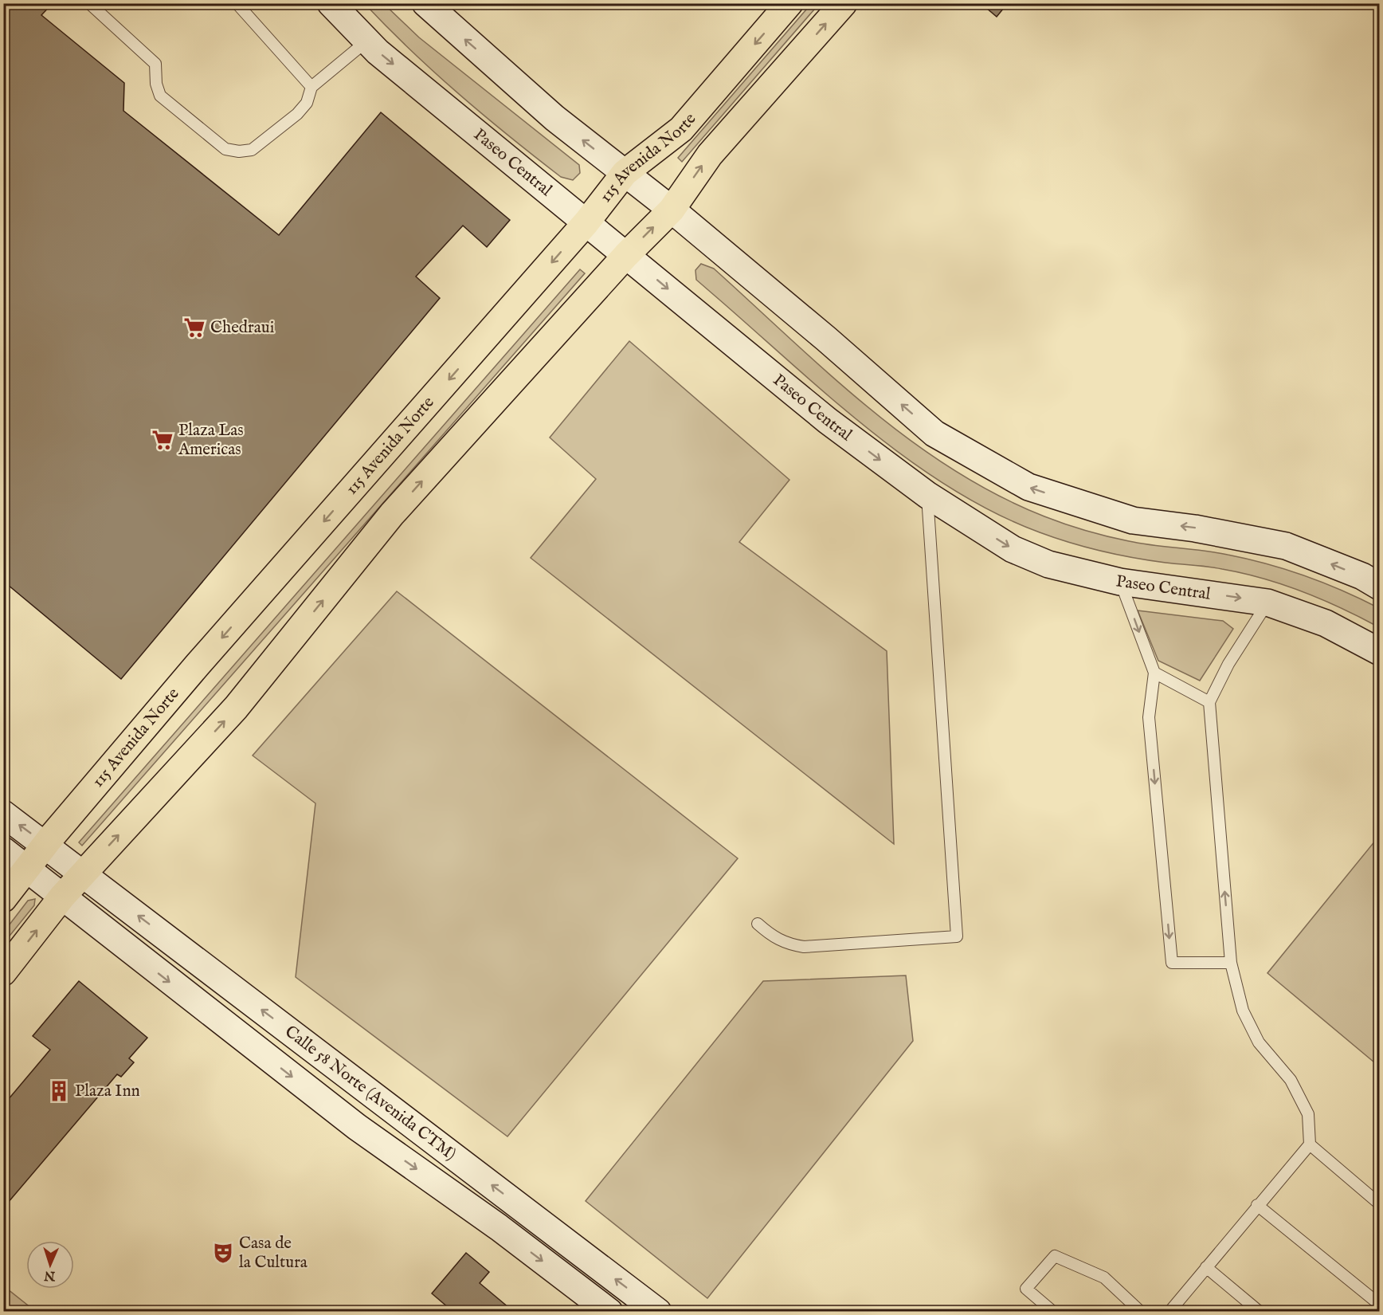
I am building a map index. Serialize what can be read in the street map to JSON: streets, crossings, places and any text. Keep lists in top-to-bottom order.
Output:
{
  "streets": {
    "main road": ["115 Avenida Norte", "Paseo Central", "Calle 58 Norte (Avenida CTM)"]
  },
  "crossings": [
    ["115 Avenida Norte", "Paseo Central"],
    ["115 Avenida Norte", "Calle 58 Norte (Avenida CTM)"]
  ],
  "places": {
    "supermarket": ["Chedraui", "Plaza Las Americas"],
    "building": ["Plaza Inn"],
    "theatre": ["Casa de la Cultura"]
  },
  "north": "bottom"
}
